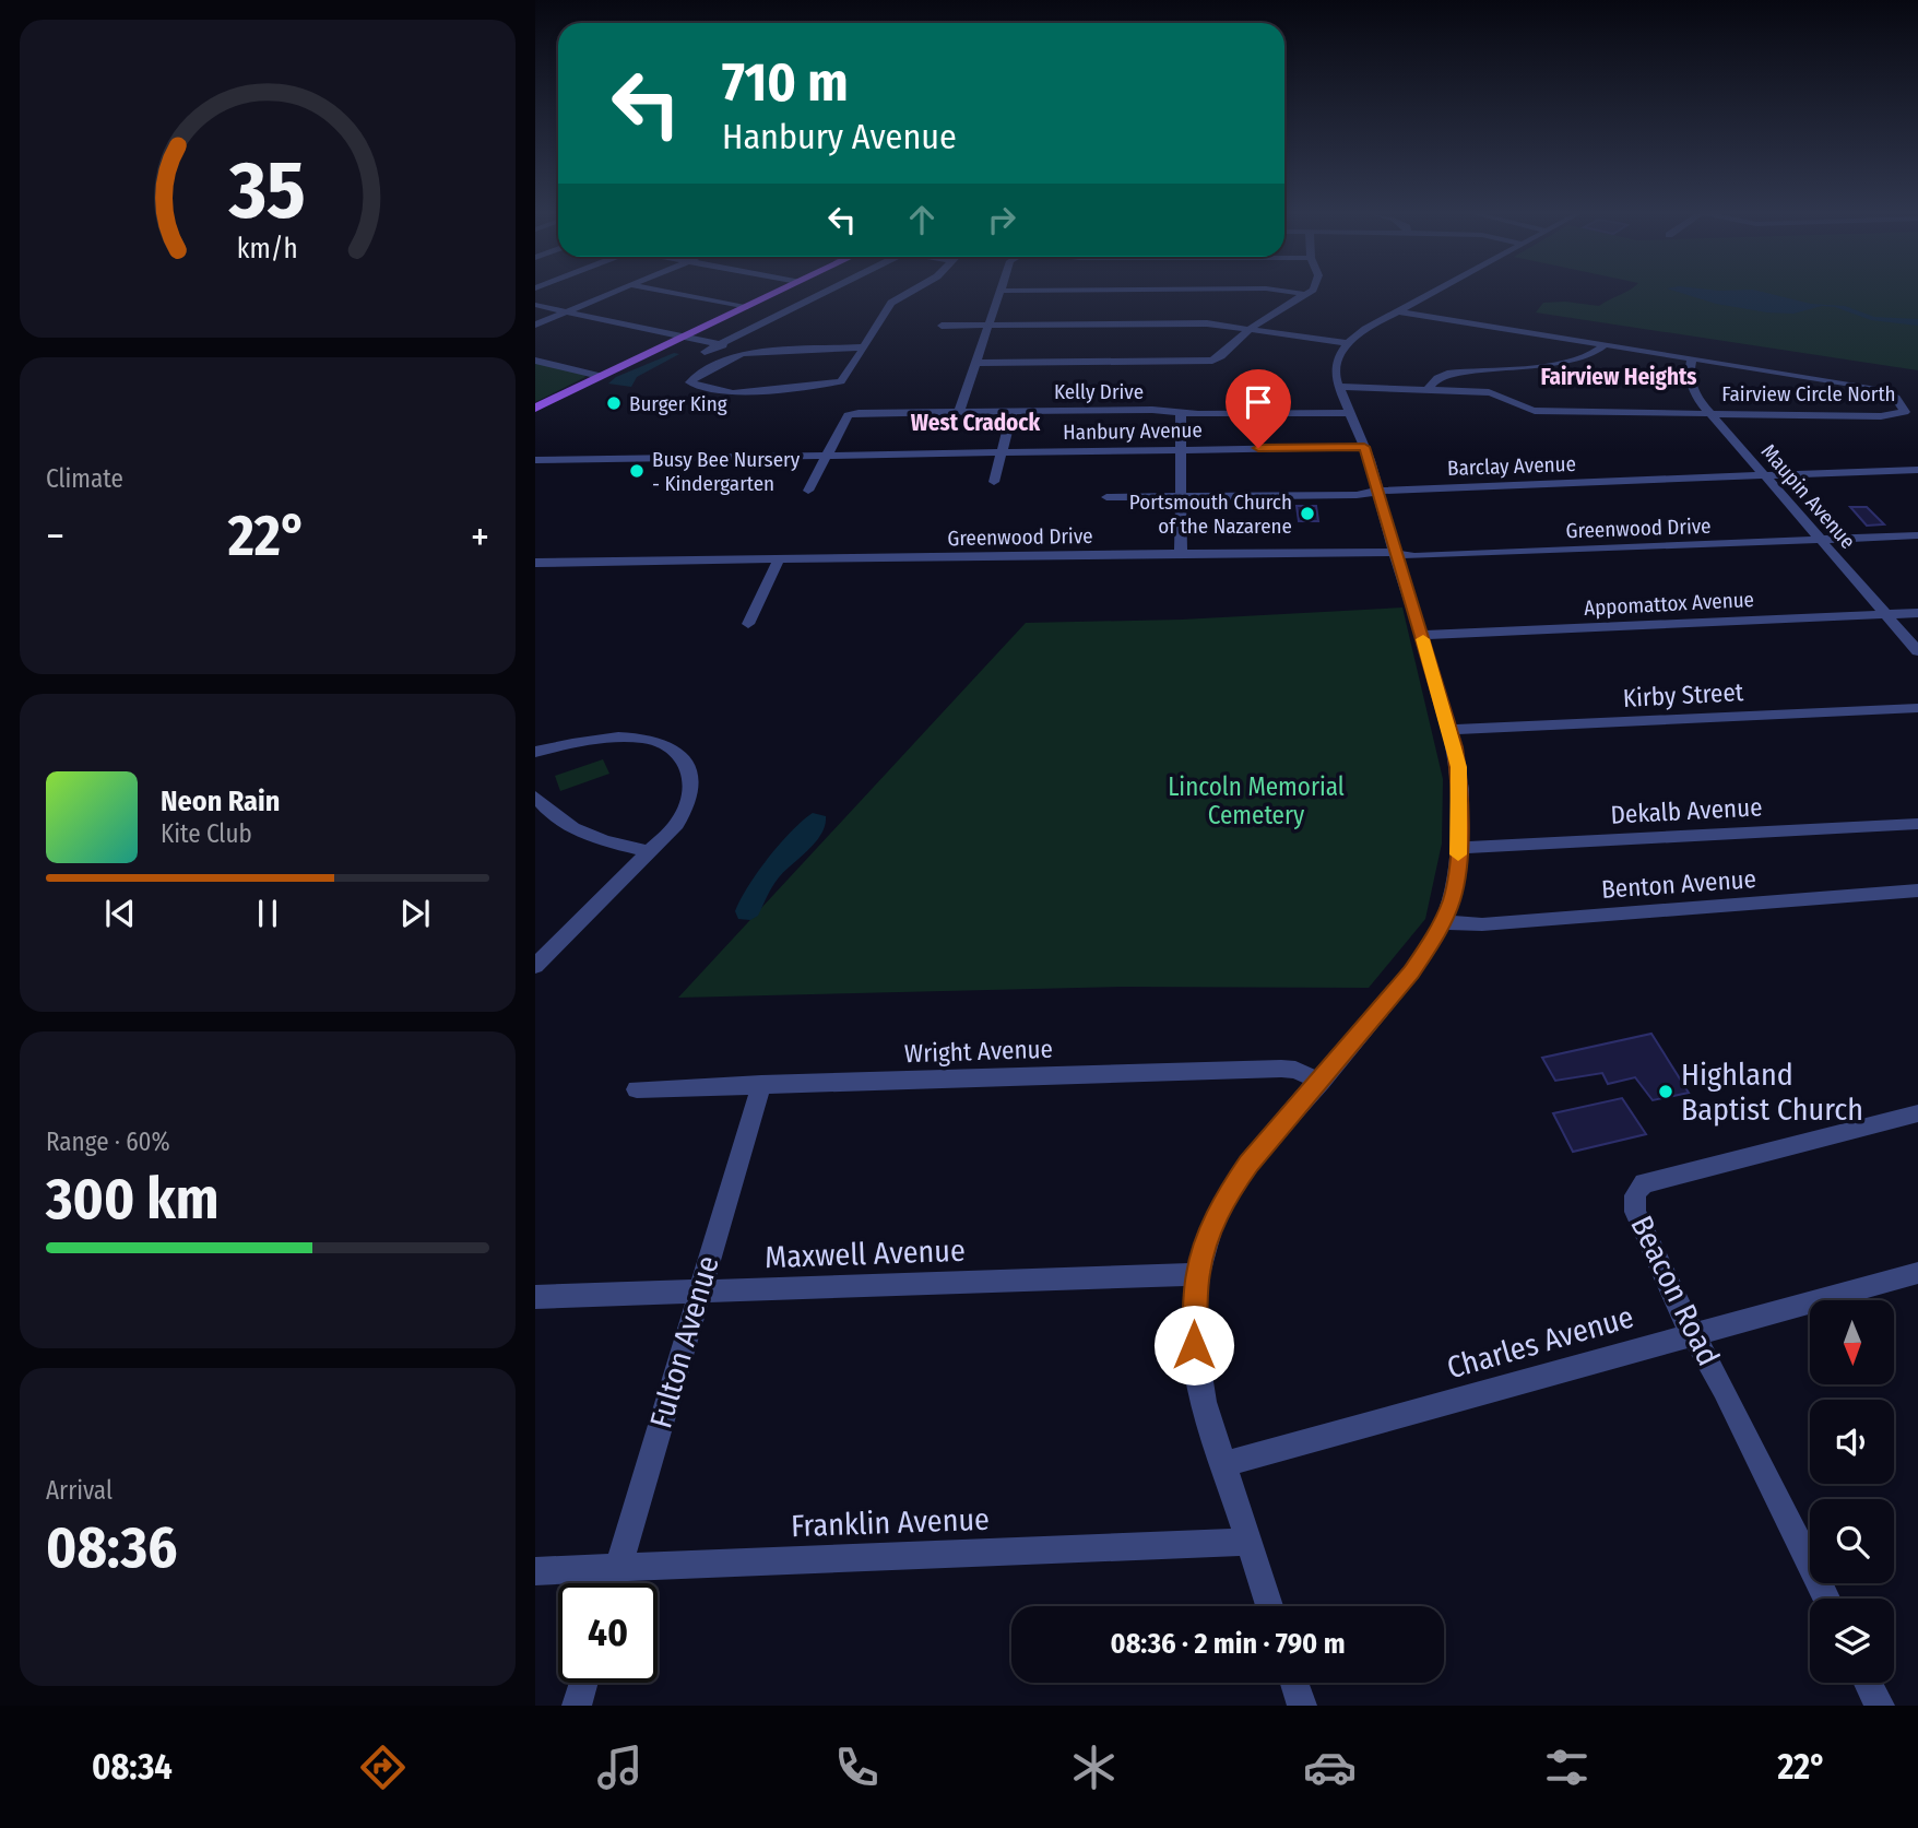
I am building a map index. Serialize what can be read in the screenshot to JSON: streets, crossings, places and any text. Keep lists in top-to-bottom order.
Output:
{
  "streets": {
    "street": [
      "Kelly Drive",
      "Fairview Circle North",
      "Hanbury Avenue",
      "Barclay Avenue",
      "Maupin Avenue",
      "Greenwood Drive",
      "Appomattox Avenue",
      "Kirby Street",
      "Dekalb Avenue",
      "Benton Avenue",
      "Wright Avenue",
      "Maxwell Avenue",
      "Beacon Road",
      "Fulton Avenue",
      "Charles Avenue",
      "Franklin Avenue"
    ]
  },
  "crossings": [
    ["Kelly Drive", "Hanbury Avenue"],
    ["Fairview Circle North", "Maupin Avenue"],
    ["Barclay Avenue", "Maupin Avenue"],
    ["Maupin Avenue", "Greenwood Drive"],
    ["Maupin Avenue", "Appomattox Avenue"],
    ["Wright Avenue", "Fulton Avenue"],
    ["Maxwell Avenue", "Fulton Avenue"],
    ["Beacon Road", "Charles Avenue"],
    ["Fulton Avenue", "Franklin Avenue"]
  ],
  "districts": ["Fairview Heights", "West Cradock"],
  "parks": ["Lincoln Memorial Cemetery"],
  "places": [
    "Burger King",
    "Busy Bee Nursery - Kindergarten",
    "Portsmouth Church of the Nazarene",
    "Highland Baptist Church"
  ],
  "north": "bottom",
  "page": {
    "turn": ["710 m", "Hanbury Avenue"],
    "tile": [
      "Climate",
      ["Range · 60%", "300 km"],
      ["Arrival", "08:36"]
    ],
    "heat": ["−", "22°", "+"],
    "song": ["Neon Rain", "Kite Club"],
    "limit": "40",
    "trip": "08:36 · 2 min · 790 m",
    "tabs": ["08:34", "22°"],
    "gauge": ["35", "km/h"]
  }
}
